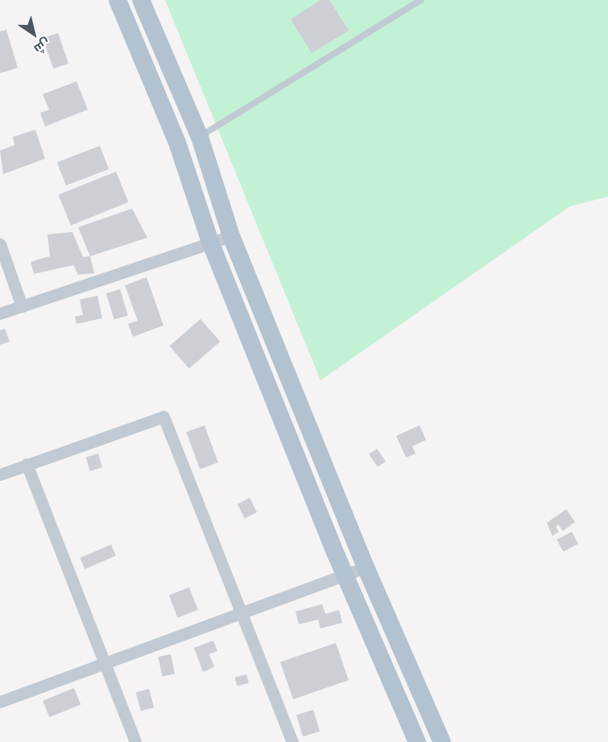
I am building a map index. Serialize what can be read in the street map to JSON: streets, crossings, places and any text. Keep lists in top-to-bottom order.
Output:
{
  "north": "bottom right"
}
